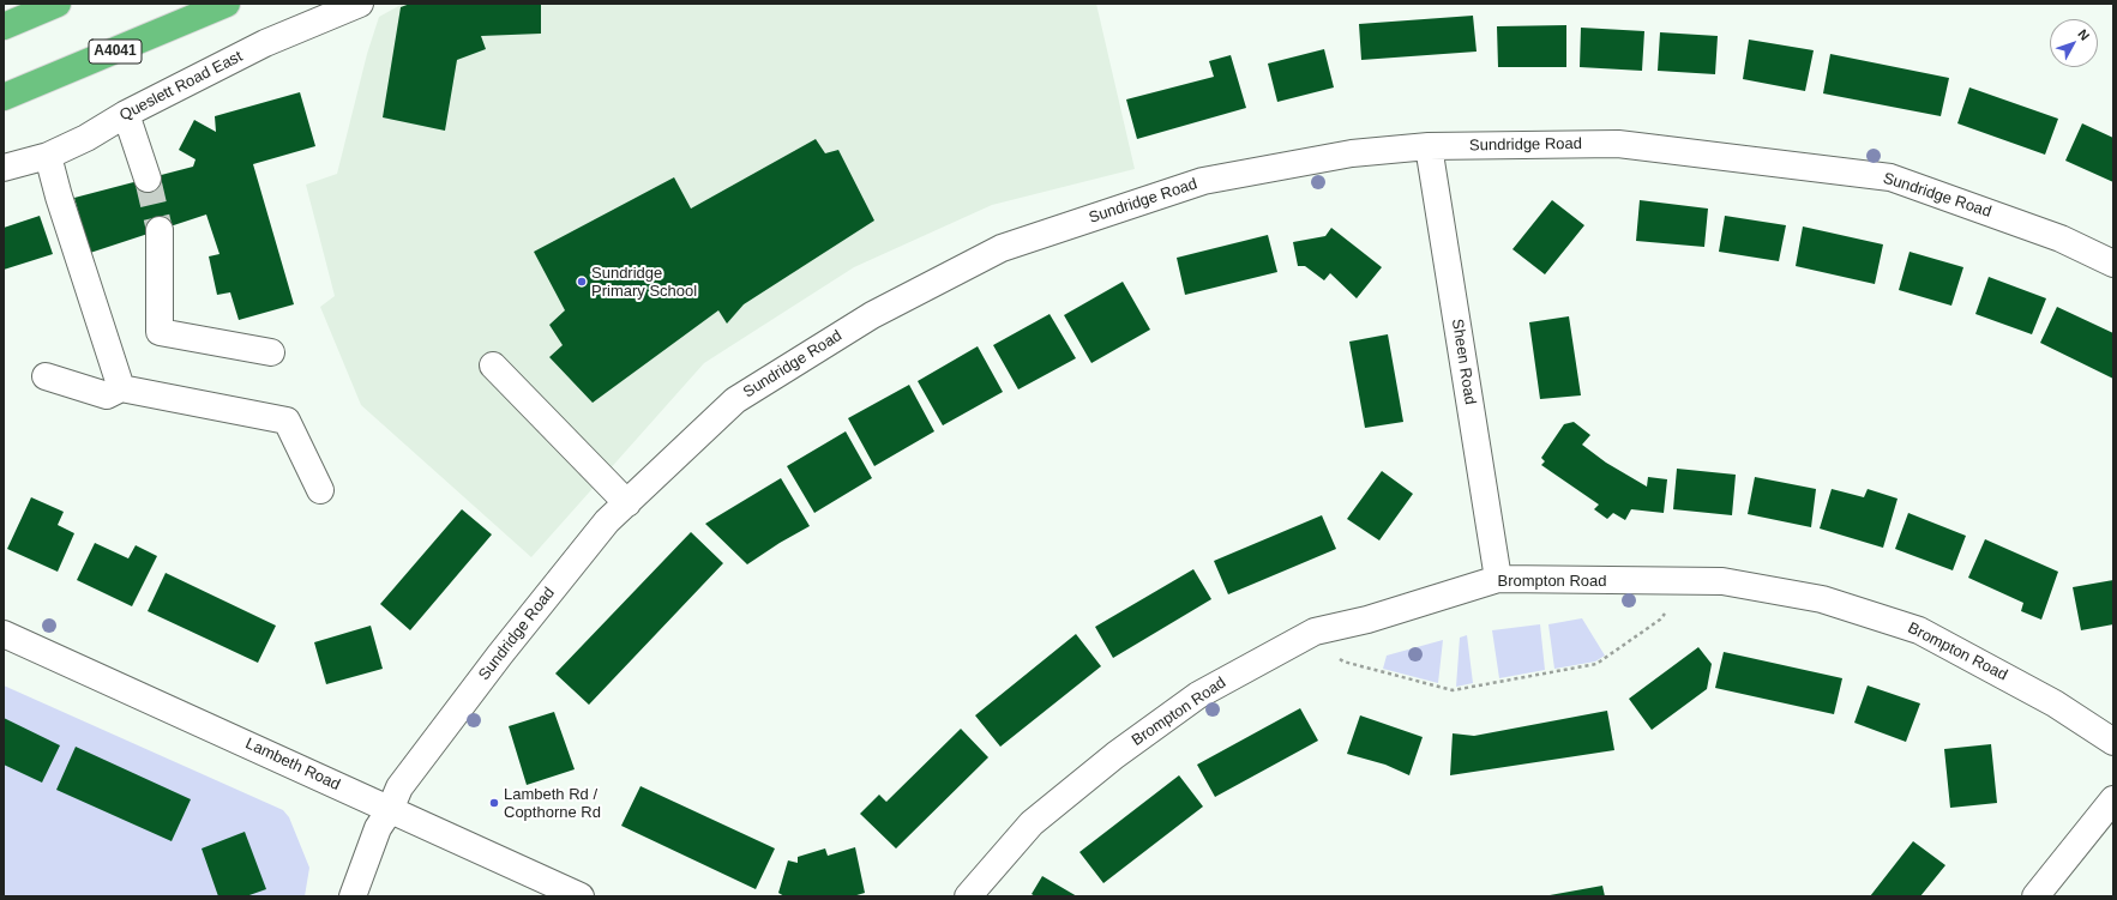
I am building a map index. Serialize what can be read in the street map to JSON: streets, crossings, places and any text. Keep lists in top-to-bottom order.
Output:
{
  "streets": {
    "highway": ["A4041"],
    "street": [
      "Queslett Road East",
      "Sundridge Road",
      "Sheen Road",
      "Brompton Road",
      "Lambeth Road"
    ]
  },
  "crossings": [
    ["Sundridge Road", "Sheen Road"],
    ["Sundridge Road", "Lambeth Road"],
    ["Sheen Road", "Brompton Road"]
  ],
  "places": ["Sundridge Primary School", "Lambeth Rd / Copthorne Rd"],
  "north": "top right"
}
